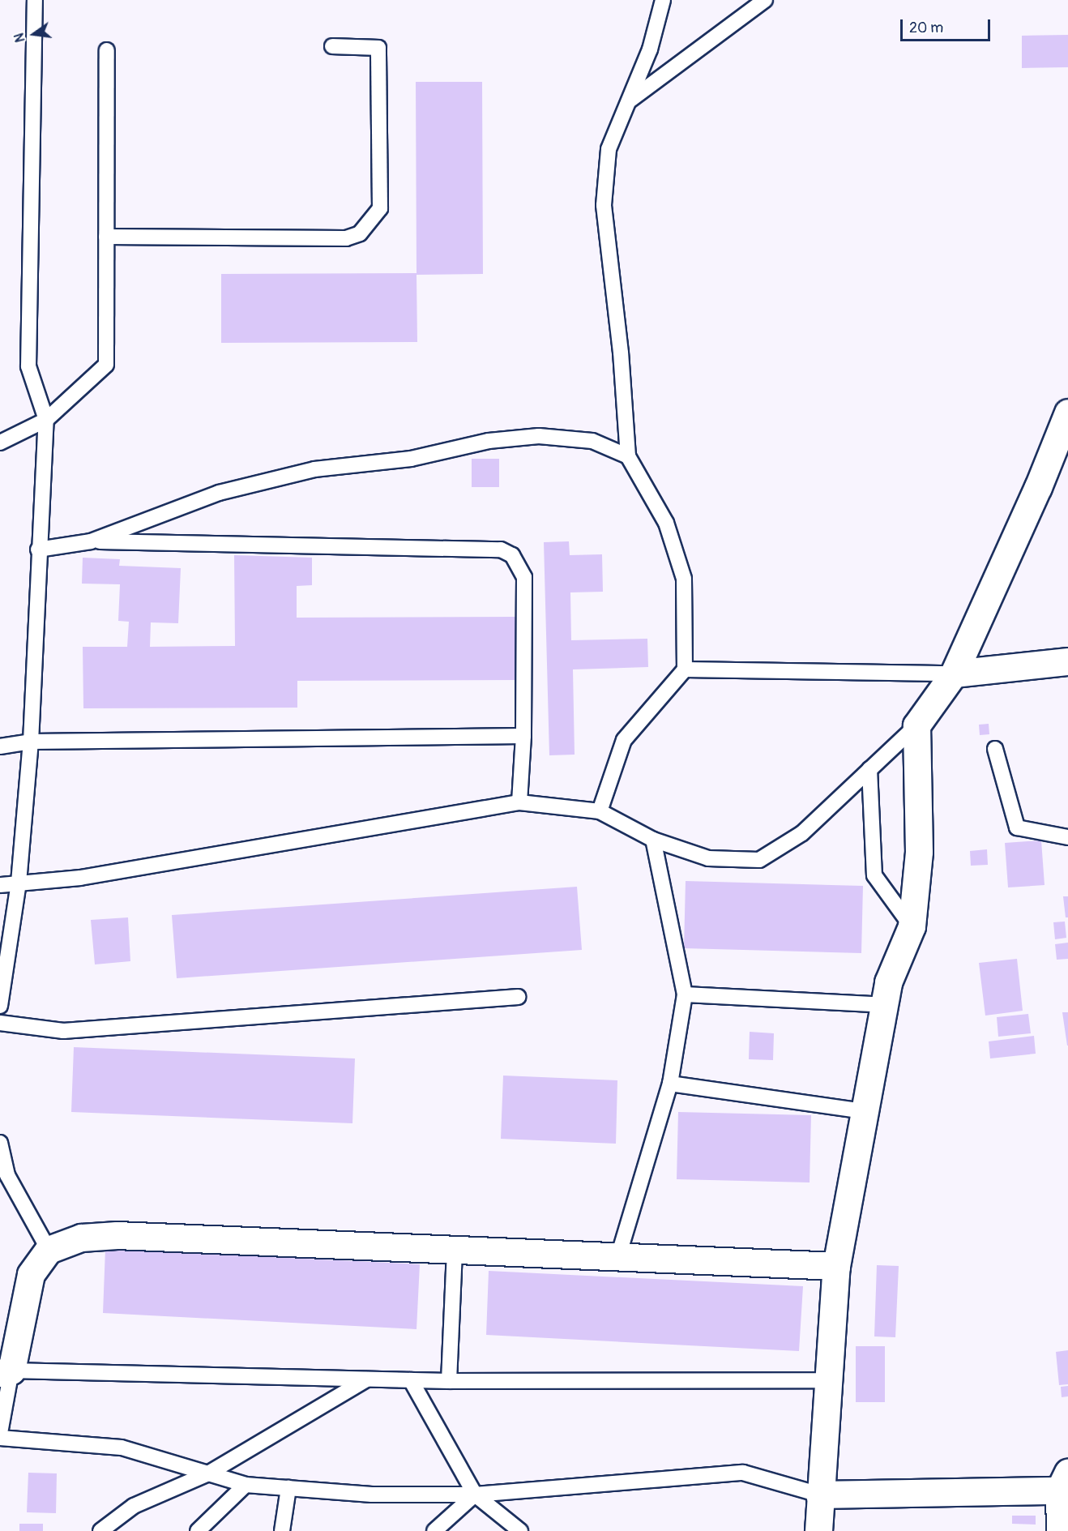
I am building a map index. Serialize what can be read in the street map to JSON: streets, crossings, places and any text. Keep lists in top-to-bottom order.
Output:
{
  "scale_bar": "20 m",
  "north": "left"
}
